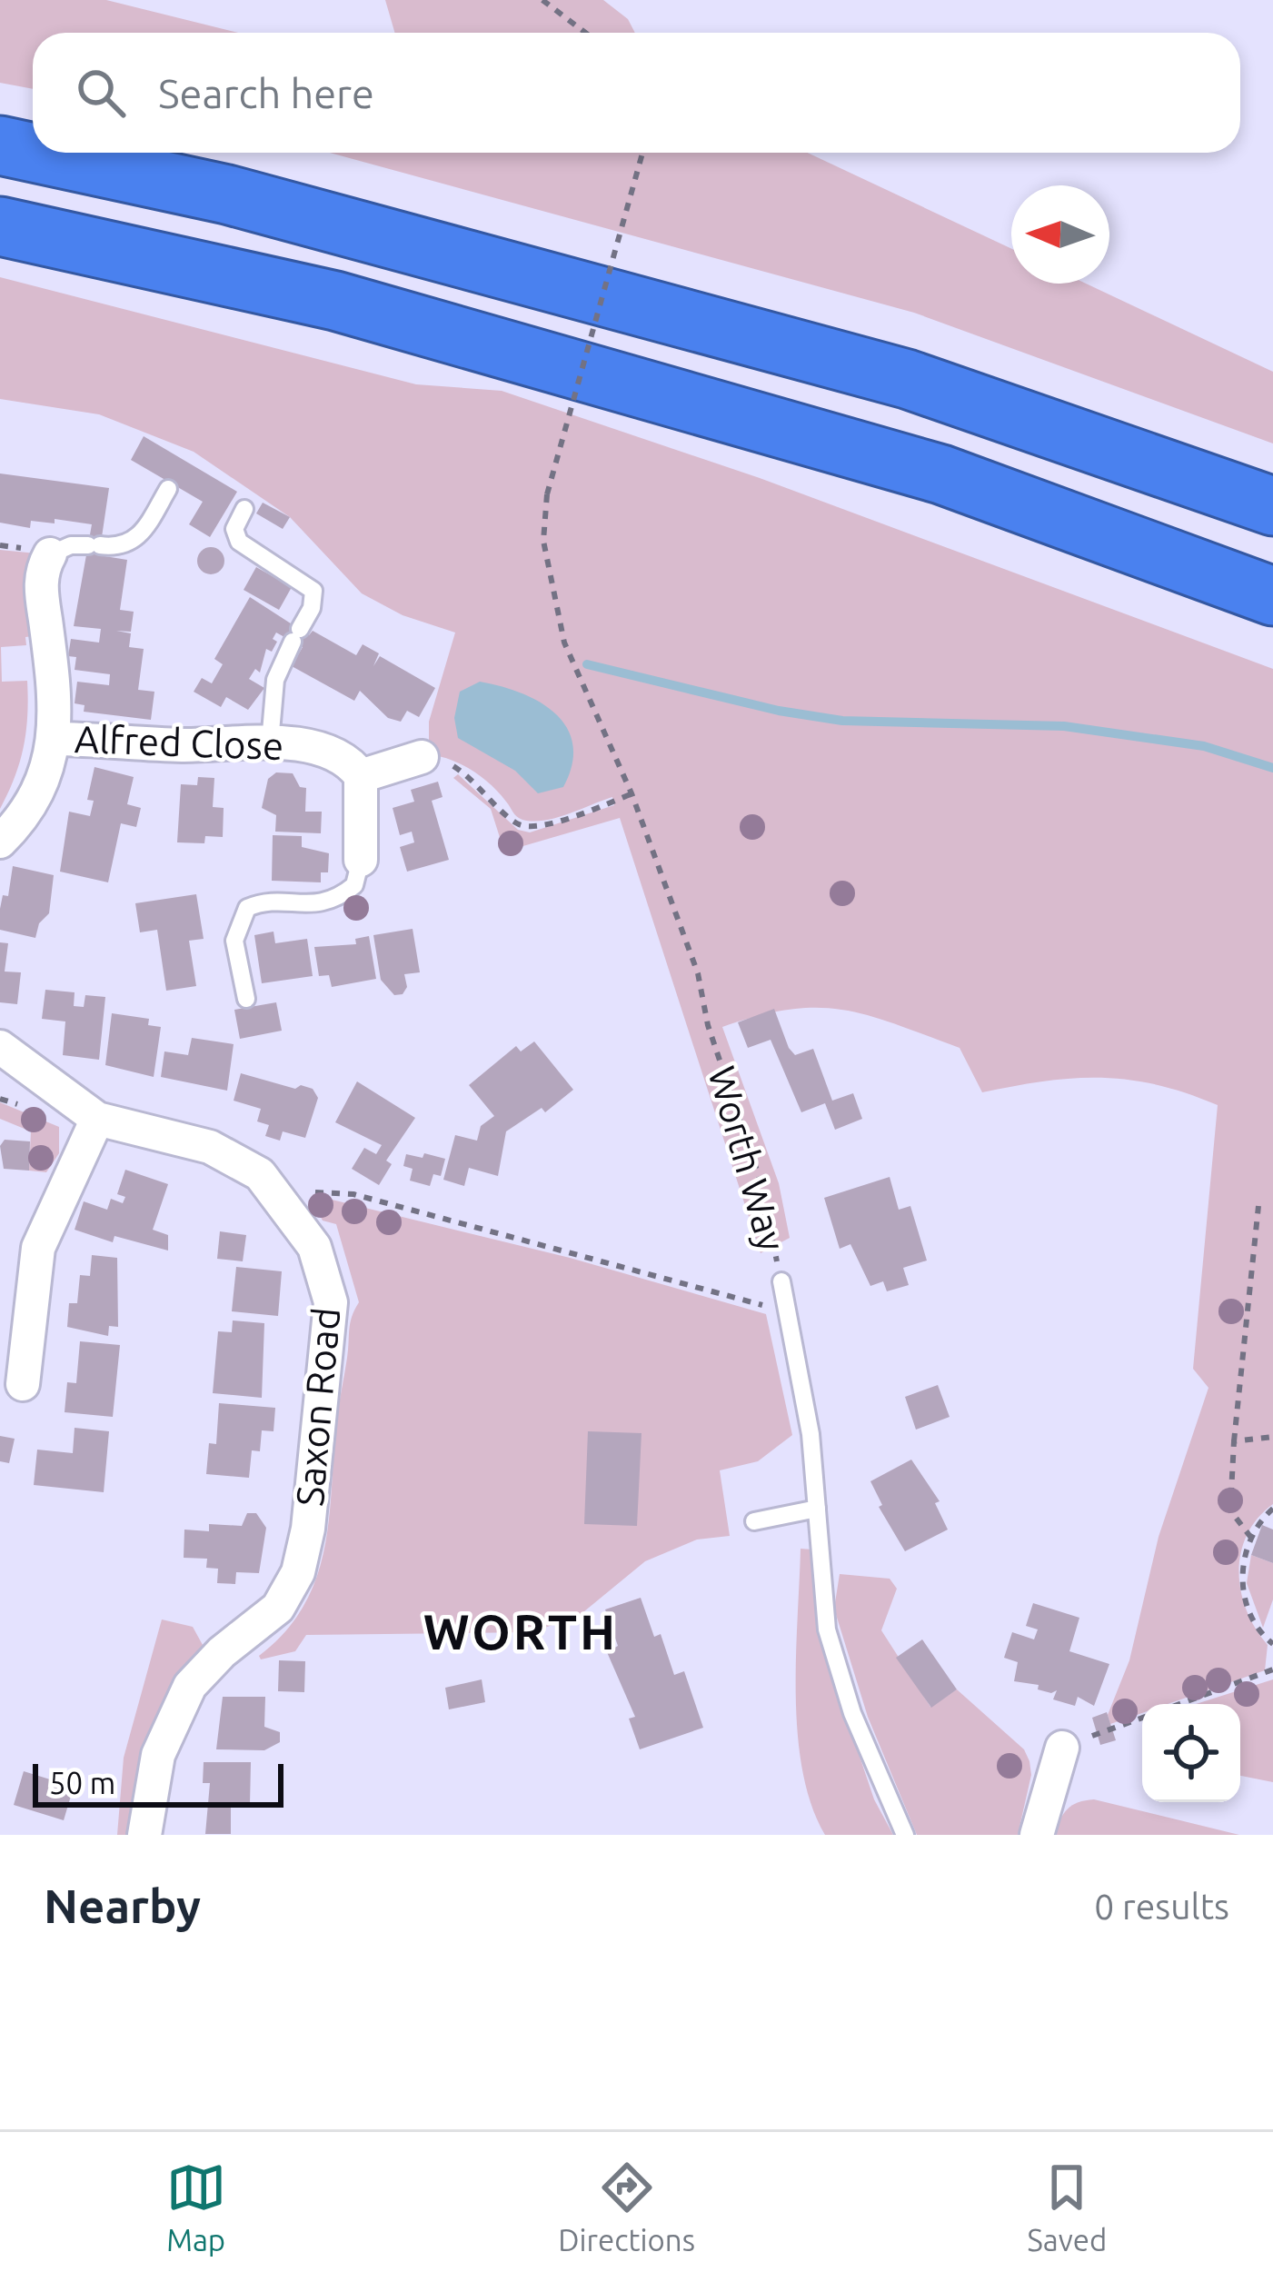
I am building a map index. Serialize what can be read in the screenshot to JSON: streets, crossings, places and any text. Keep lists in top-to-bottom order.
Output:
{
  "streets": {
    "street": ["Alfred Close", "Saxon Road"],
    "lane": ["Worth Way"]
  },
  "districts": ["WORTH"],
  "scale_bar": "50 m",
  "north": "left",
  "page": {
    "search": "Search here",
    "scale": "50 m",
    "heading": ["Nearby", "0 results"],
    "nav": ["Map", "Directions", "Saved"]
  }
}
